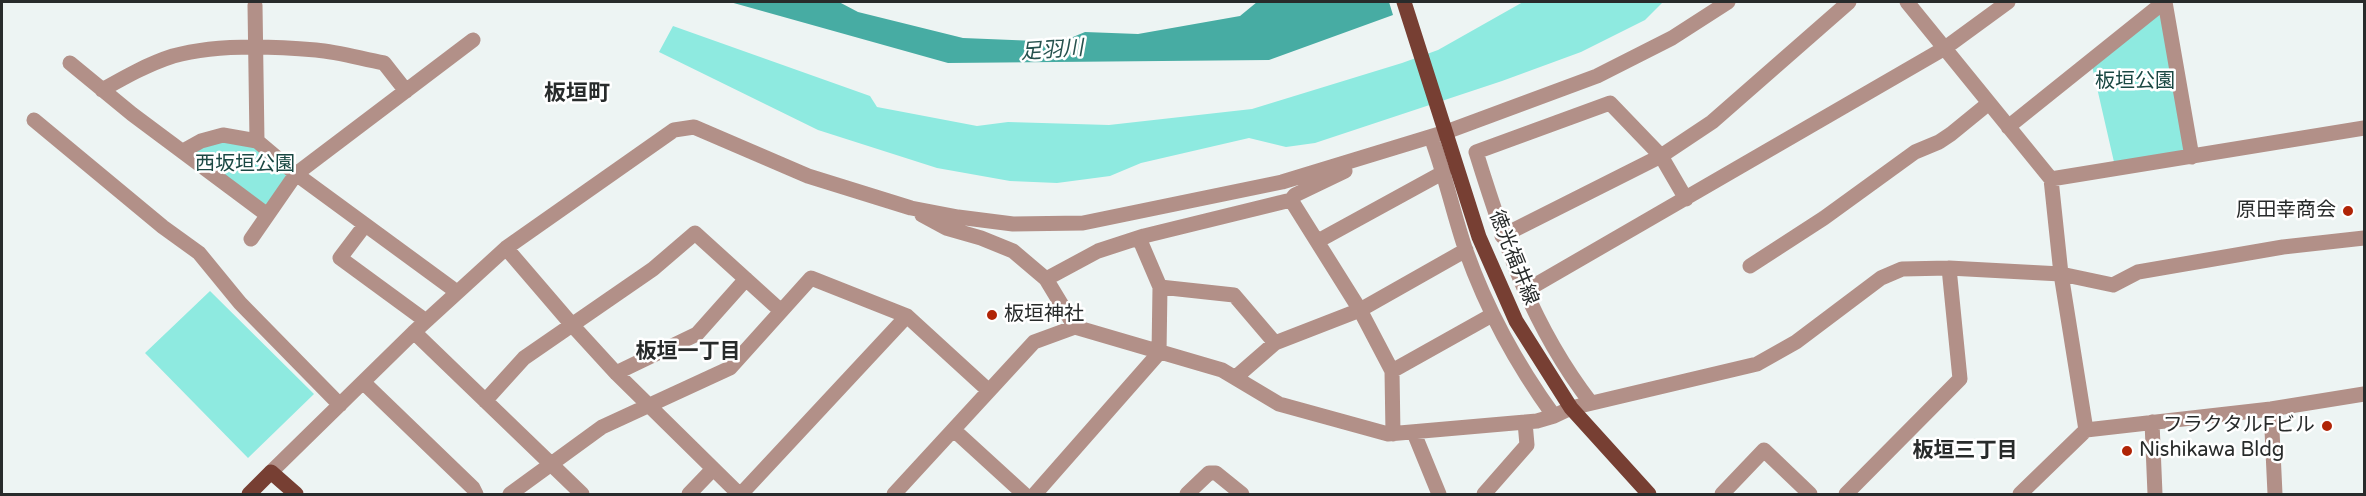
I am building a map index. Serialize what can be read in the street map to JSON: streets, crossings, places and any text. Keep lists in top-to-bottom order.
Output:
{
  "streets": {
    "main road": ["徳光福井線"]
  },
  "districts": ["板垣町", "板垣一丁目", "板垣三丁目"],
  "water": ["足羽川"],
  "parks": ["板垣公園", "西坂垣公園"],
  "places": [
    "原田幸商会",
    "板垣神社",
    "フラクタルFビル",
    "Nishikawa Bldg"
  ]
}
